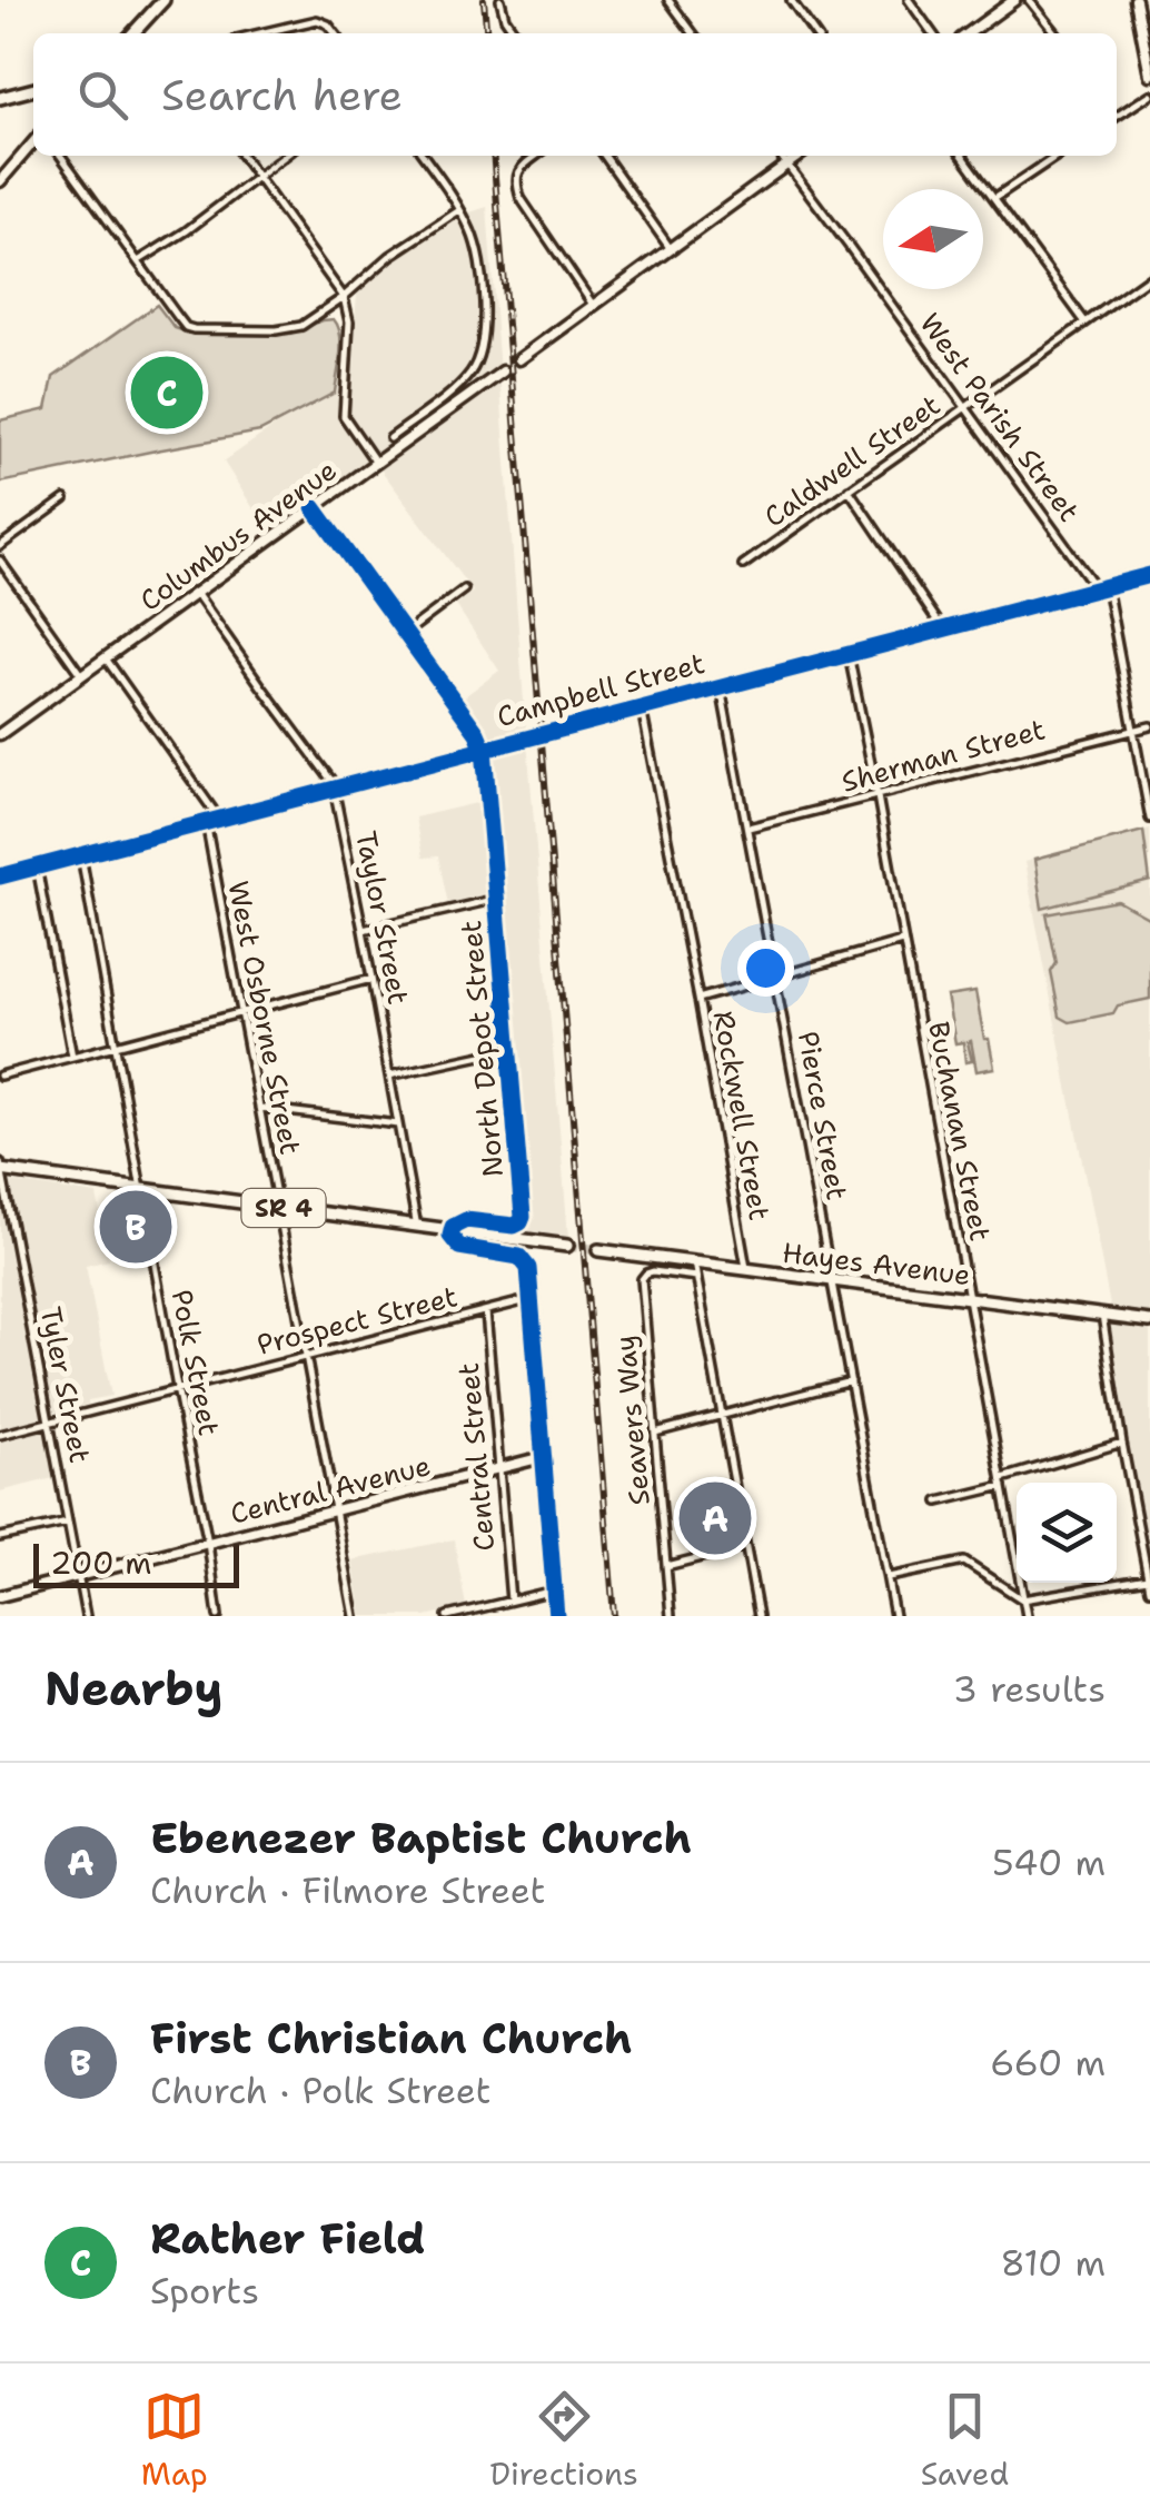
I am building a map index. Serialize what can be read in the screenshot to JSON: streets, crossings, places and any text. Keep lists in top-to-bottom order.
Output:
{
  "streets": {
    "main road": ["SR 4", "Hayes Avenue"],
    "street": [
      "West Parish Street",
      "Caldwell Street",
      "Columbus Avenue",
      "Campbell Street",
      "Sherman Street",
      "Taylor Street",
      "West Osborne Street",
      "North Depot Street",
      "Rockwell Street",
      "Pierce Street",
      "Buchanan Street",
      "Prospect Street",
      "Polk Street",
      "Tyler Street",
      "Seavers Way",
      "Central Street",
      "Central Avenue"
    ]
  },
  "crossings": [
    ["West Parish Street", "Caldwell Street"],
    ["West Parish Street", "Campbell Street"],
    ["Columbus Avenue", "Taylor Street"],
    ["Campbell Street", "Taylor Street"],
    ["Campbell Street", "West Osborne Street"],
    ["Campbell Street", "North Depot Street"],
    ["Campbell Street", "Rockwell Street"],
    ["Campbell Street", "Pierce Street"],
    ["Campbell Street", "Buchanan Street"],
    ["Campbell Street", "Polk Street"],
    ["Sherman Street", "Pierce Street"],
    ["Sherman Street", "Buchanan Street"],
    ["Taylor Street", "SR 4"],
    ["West Osborne Street", "SR 4"],
    ["West Osborne Street", "Prospect Street"],
    ["West Osborne Street", "Central Avenue"],
    ["North Depot Street", "SR 4"],
    ["Rockwell Street", "Hayes Avenue"],
    ["Pierce Street", "Hayes Avenue"],
    ["Buchanan Street", "Hayes Avenue"],
    ["SR 4", "Polk Street"],
    ["SR 4", "Tyler Street"],
    ["Prospect Street", "Polk Street"],
    ["Prospect Street", "Tyler Street"],
    ["Prospect Street", "Central Street"],
    ["Polk Street", "Central Avenue"],
    ["Tyler Street", "Central Avenue"],
    ["Central Street", "Central Avenue"]
  ],
  "scale_bar": "200 m",
  "north": "left",
  "page": {
    "search": "Search here",
    "pins": ["C", "B", "A"],
    "scale": "200 m",
    "heading": ["Nearby", "3 results"],
    "list": [
      {
        "mark": "A",
        "name": "Ebenezer Baptist Church",
        "note": "Church · Filmore Street",
        "value": "540 m"
      },
      {
        "mark": "B",
        "name": "First Christian Church",
        "note": "Church · Polk Street",
        "value": "660 m"
      },
      {
        "mark": "C",
        "name": "Rather Field",
        "note": "Sports",
        "value": "810 m"
      }
    ],
    "nav": ["Map", "Directions", "Saved"]
  }
}
